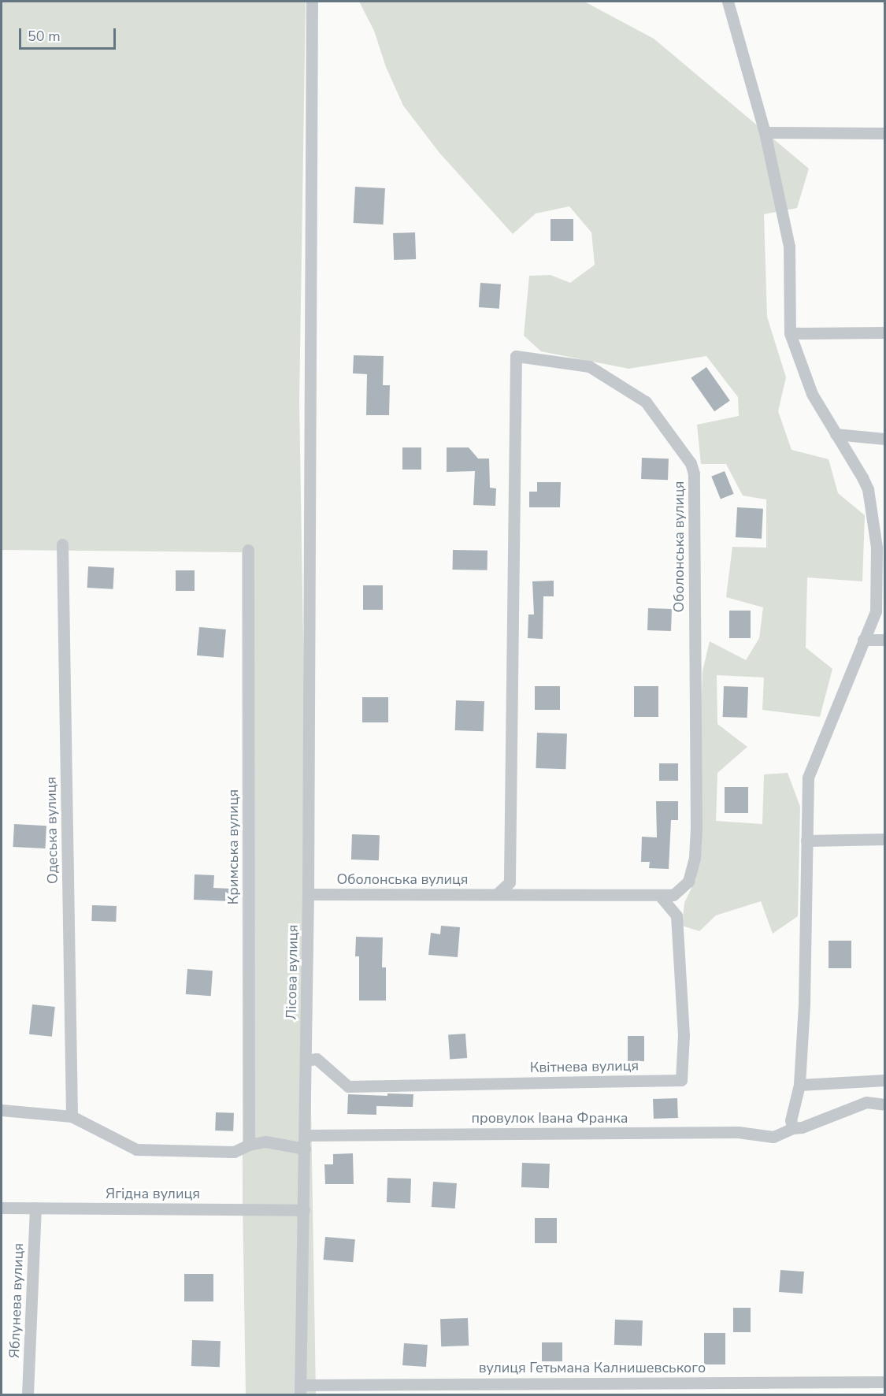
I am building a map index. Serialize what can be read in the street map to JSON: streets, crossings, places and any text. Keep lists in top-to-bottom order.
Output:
{
  "streets": {
    "street": [
      "Оболонська вулиця",
      "Одеська вулиця",
      "Кримська вулиця",
      "Лісова вулиця",
      "Квітнева вулиця",
      "провулок Івана Франка",
      "Ягідна вулиця",
      "Яблунева вулиця",
      "вулиця Гетьмана Калнишевського"
    ]
  },
  "crossings": [
    ["Оболонська вулиця", "Лісова вулиця"],
    ["Оболонська вулиця", "Квітнева вулиця"],
    ["Лісова вулиця", "Квітнева вулиця"],
    ["Лісова вулиця", "провулок Івана Франка"],
    ["Лісова вулиця", "Ягідна вулиця"],
    ["Лісова вулиця", "вулиця Гетьмана Калнишевського"],
    ["Ягідна вулиця", "Яблунева вулиця"]
  ],
  "scale_bar": "50 m"
}
